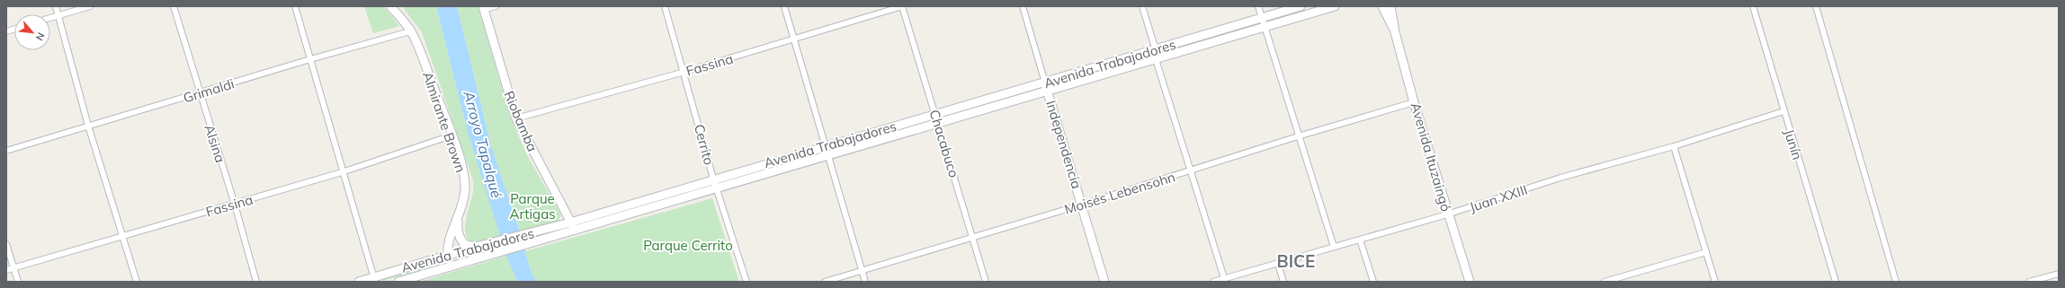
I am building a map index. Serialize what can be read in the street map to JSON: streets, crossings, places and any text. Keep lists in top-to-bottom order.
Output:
{
  "streets": {
    "main road": [
      "Avenida Trabajadores",
      "Riobamba",
      "Almirante Brown",
      "Independencia",
      "Avenida Ituzaingó"
    ],
    "street": [
      "Fassina",
      "Grimaldi",
      "Alsina",
      "Chacabuco",
      "Cerrito",
      "Junín",
      "Moisés Lebensohn",
      "Juan XXIII"
    ]
  },
  "crossings": [
    ["Avenida Trabajadores", "Riobamba"],
    ["Avenida Trabajadores", "Almirante Brown"],
    ["Avenida Trabajadores", "Chacabuco"],
    ["Avenida Trabajadores", "Cerrito"],
    ["Avenida Trabajadores", "Independencia"],
    ["Fassina", "Riobamba"],
    ["Fassina", "Almirante Brown"],
    ["Fassina", "Alsina"],
    ["Fassina", "Chacabuco"],
    ["Fassina", "Cerrito"],
    ["Grimaldi", "Almirante Brown"],
    ["Grimaldi", "Alsina"],
    ["Chacabuco", "Moisés Lebensohn"],
    ["Independencia", "Moisés Lebensohn"],
    ["Junín", "Juan XXIII"],
    ["Avenida Ituzaingó", "Moisés Lebensohn"],
    ["Avenida Ituzaingó", "Juan XXIII"]
  ],
  "districts": ["BICE"],
  "water": ["Arroyo Tapalqué"],
  "parks": ["Parque Artigas", "Parque Cerrito"],
  "north": "bottom right"
}
